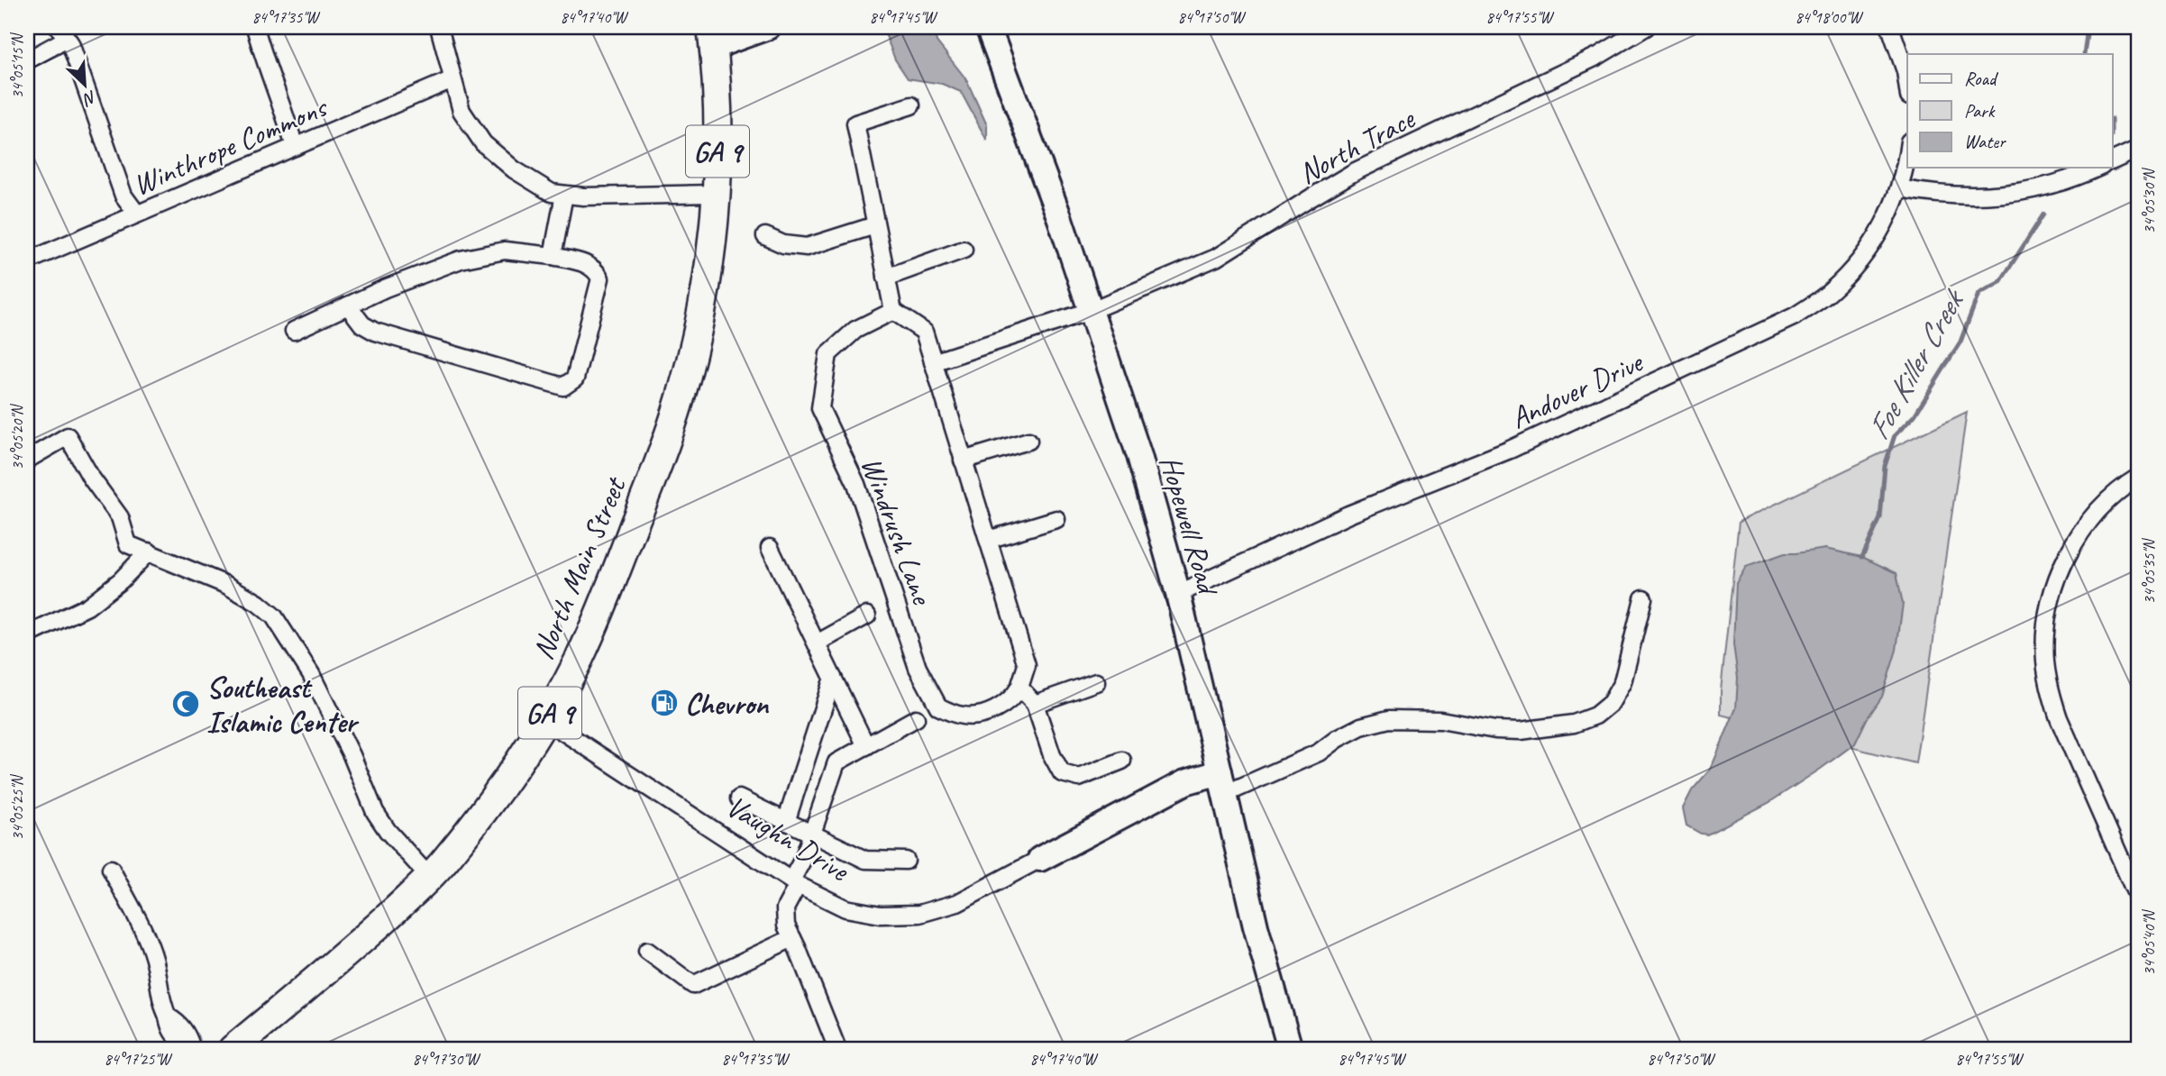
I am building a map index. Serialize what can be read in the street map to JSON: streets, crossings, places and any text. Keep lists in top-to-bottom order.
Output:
{
  "streets": {
    "main road": ["GA 9", "North Main Street"],
    "street": [
      "Winthrope Commons",
      "North Trace",
      "Andover Drive",
      "Hopewell Road",
      "Windrush Lane",
      "Vaughn Drive"
    ]
  },
  "crossings": [
    ["North Trace", "Hopewell Road"],
    ["Andover Drive", "Hopewell Road"],
    ["Hopewell Road", "Vaughn Drive"],
    ["North Main Street", "Vaughn Drive"]
  ],
  "water": ["Foe Killer Creek"],
  "places": {
    "fuel station": ["Chevron"],
    "mosque": ["Southeast Islamic Center"]
  },
  "legend": ["Road", "Park", "Water"],
  "north": "bottom right",
  "coordinates": [
    "84°17'35\"W",
    "84°17'40\"W",
    "84°17'45\"W",
    "84°17'50\"W",
    "84°17'55\"W",
    "84°18'00\"W",
    "34°05'15\"N",
    "34°05'30\"N",
    "34°05'20\"N",
    "34°05'35\"N",
    "34°05'25\"N",
    "34°05'40\"N",
    "84°17'25\"W",
    "84°17'30\"W"
  ]
}
